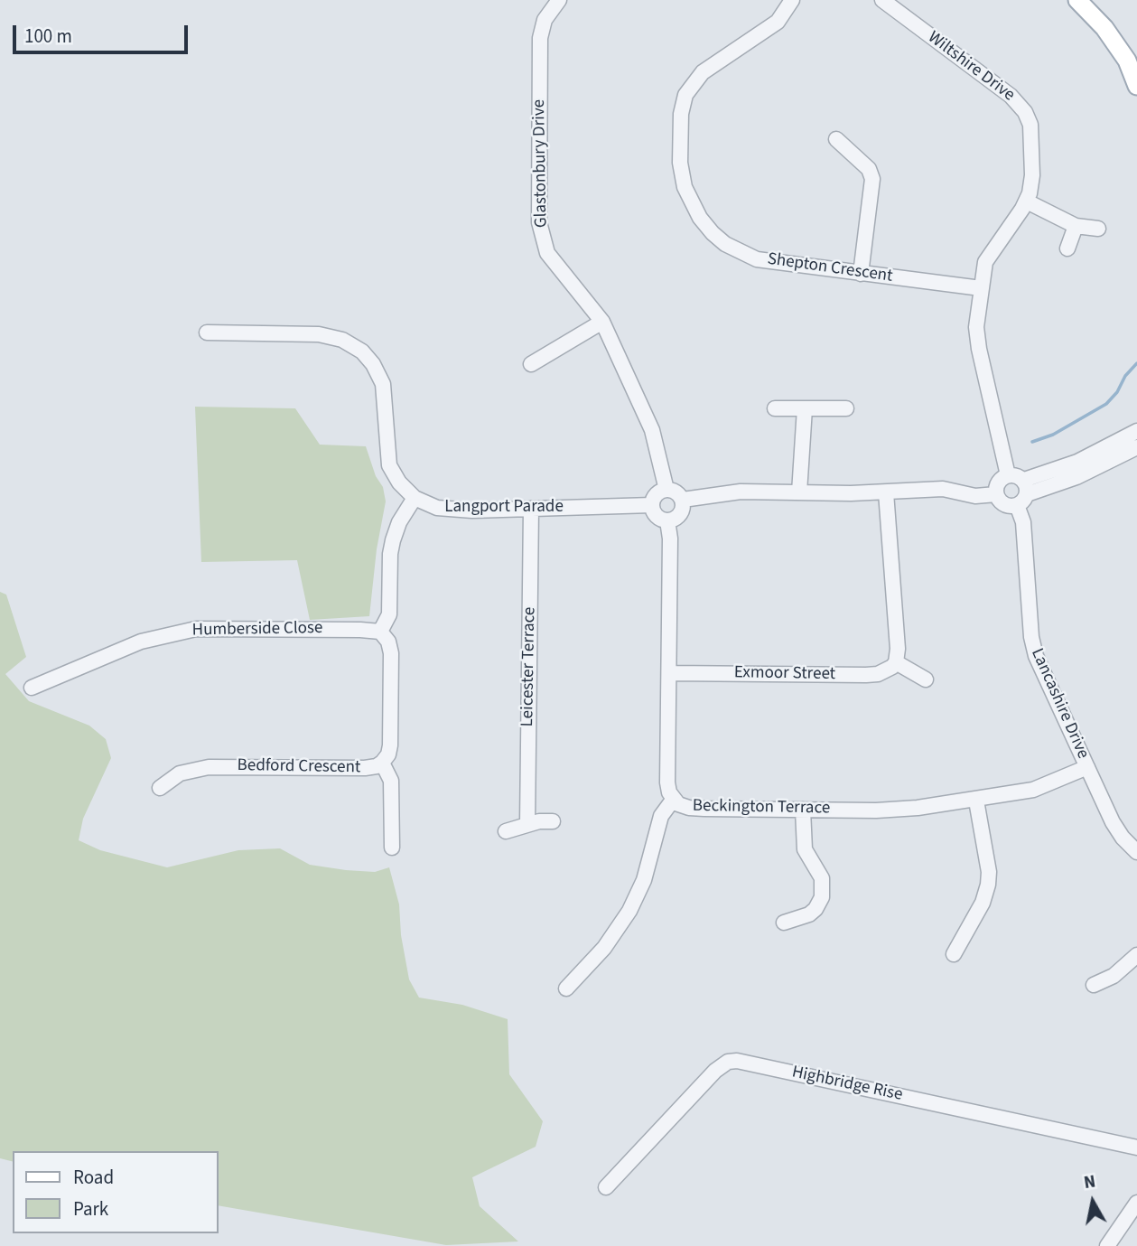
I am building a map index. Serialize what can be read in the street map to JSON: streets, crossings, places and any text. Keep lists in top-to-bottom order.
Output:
{
  "streets": {
    "street": [
      "Wiltshire Drive",
      "Glastonbury Drive",
      "Shepton Crescent",
      "Langport Parade",
      "Humberside Close",
      "Leicester Terrace",
      "Exmoor Street",
      "Lancashire Drive",
      "Bedford Crescent",
      "Beckington Terrace",
      "Highbridge Rise"
    ]
  },
  "crossings": [
    ["Wiltshire Drive", "Shepton Crescent"],
    ["Wiltshire Drive", "Lancashire Drive"],
    ["Glastonbury Drive", "Langport Parade"],
    ["Glastonbury Drive", "Beckington Terrace"],
    ["Langport Parade", "Leicester Terrace"],
    ["Langport Parade", "Beckington Terrace"],
    ["Humberside Close", "Bedford Crescent"],
    ["Exmoor Street", "Beckington Terrace"],
    ["Lancashire Drive", "Beckington Terrace"]
  ],
  "legend": ["Road", "Park"],
  "scale_bar": "100 m",
  "north": "top"
}
